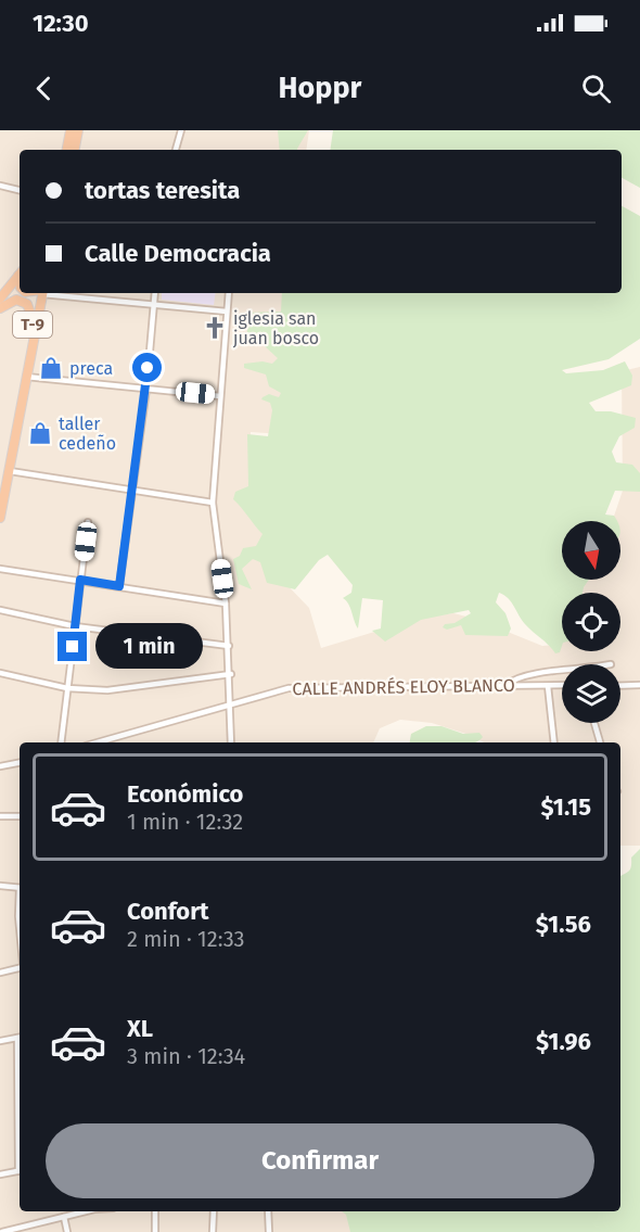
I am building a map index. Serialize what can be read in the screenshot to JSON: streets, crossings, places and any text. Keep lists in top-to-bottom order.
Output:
{
  "streets": {
    "highway": ["T-9"],
    "street": ["CALLE ANDRÉS ELOY BLANCO"]
  },
  "places": {
    "church": ["iglesia san juan bosco"],
    "shop": ["preca", "taller cedeño"]
  },
  "north": "bottom",
  "page": {
    "status": "12:30",
    "header": "Hoppr",
    "banner": ["tortas teresita", "Calle Democracia"],
    "bubble": "1 min",
    "list": [
      {
        "name": "Económico",
        "note": "1 min · 12:32",
        "value": "$1.15"
      },
      {
        "name": "Confort",
        "note": "2 min · 12:33",
        "value": "$1.56"
      },
      {
        "name": "XL",
        "note": "3 min · 12:34",
        "value": "$1.96"
      }
    ],
    "buttons": "Confirmar"
  }
}
